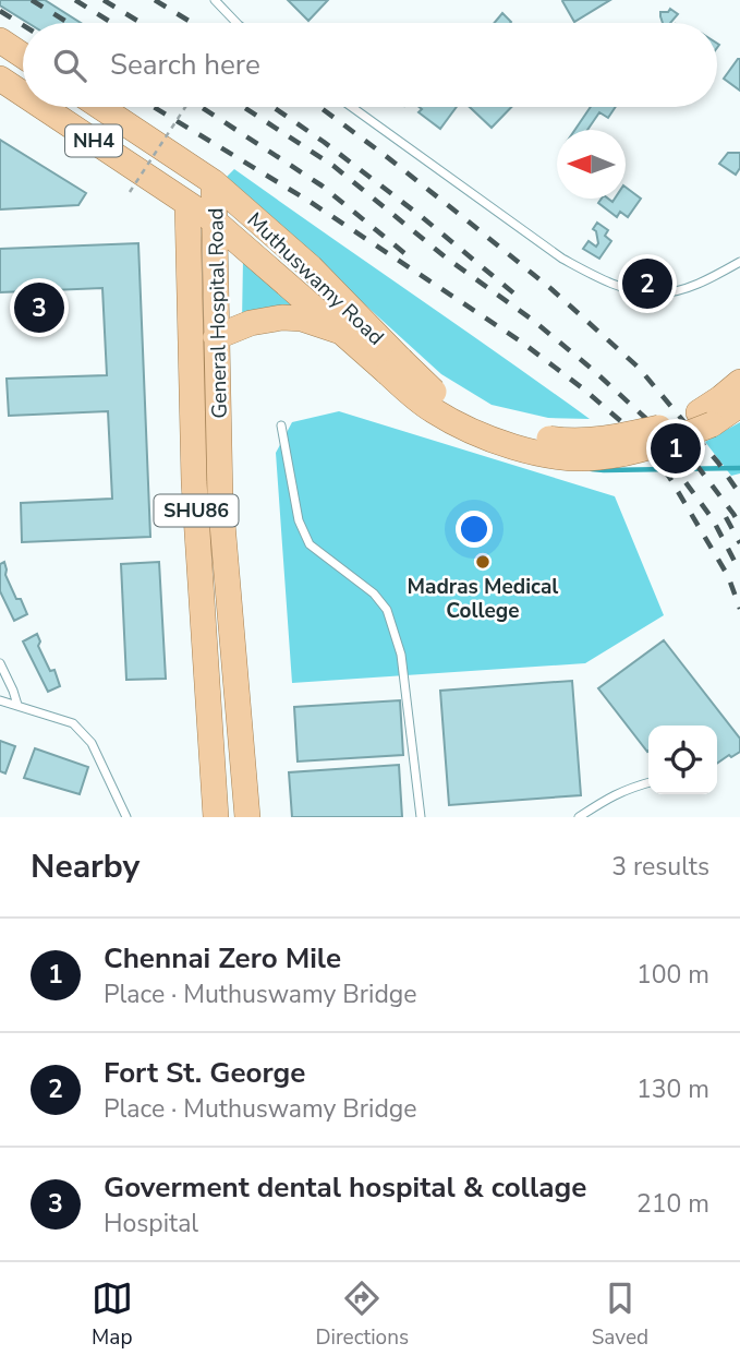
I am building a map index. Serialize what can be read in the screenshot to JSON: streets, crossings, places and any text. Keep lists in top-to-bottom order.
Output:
{
  "streets": {
    "main road": [
      "NH4",
      "Muthuswamy Road",
      "General Hospital Road",
      "SHU86"
    ]
  },
  "crossings": [
    ["Muthuswamy Road", "General Hospital Road"]
  ],
  "places": ["Madras Medical College"],
  "north": "left",
  "page": {
    "search": "Search here",
    "pins": ["2", "3", "1"],
    "heading": ["Nearby", "3 results"],
    "list": [
      {
        "mark": "1",
        "name": "Chennai Zero Mile",
        "note": "Place · Muthuswamy Bridge",
        "value": "100 m"
      },
      {
        "mark": "2",
        "name": "Fort St. George",
        "note": "Place · Muthuswamy Bridge",
        "value": "130 m"
      },
      {
        "mark": "3",
        "name": "Goverment dental hospital & collage",
        "note": "Hospital",
        "value": "210 m"
      }
    ],
    "nav": ["Map", "Directions", "Saved"]
  }
}
